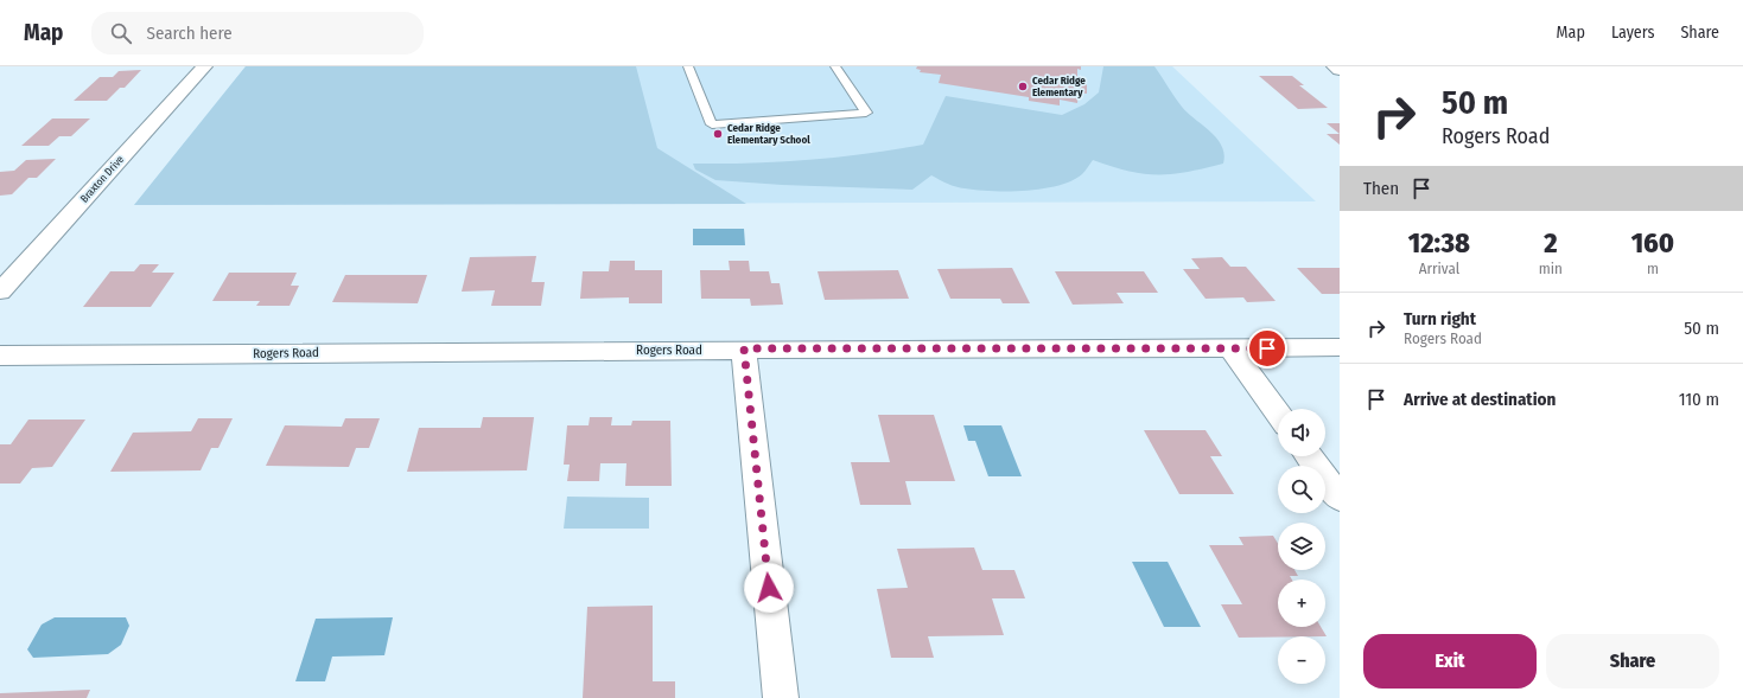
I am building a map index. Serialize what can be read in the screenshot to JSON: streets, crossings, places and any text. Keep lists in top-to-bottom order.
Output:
{
  "streets": {
    "street": ["Braxton Drive", "Rogers Road"]
  },
  "places": ["Cedar Ridge Elementary", "Cedar Ridge Elementary School"],
  "page": {
    "header": "Map",
    "search": "Search here",
    "nav": ["Map", "Layers", "Share"],
    "turn": ["50 m", "Rogers Road"],
    "then": "Then",
    "eta": [
      "12:38",
      "Arrival",
      "2",
      "min",
      "160",
      "m"
    ],
    "list": [
      {
        "name": "Turn right",
        "note": "Rogers Road",
        "value": "50 m"
      },
      {
        "name": "Arrive at destination",
        "value": "110 m"
      }
    ],
    "map_buttons": ["+", "−"],
    "buttons": ["Exit", "Share"]
  }
}
